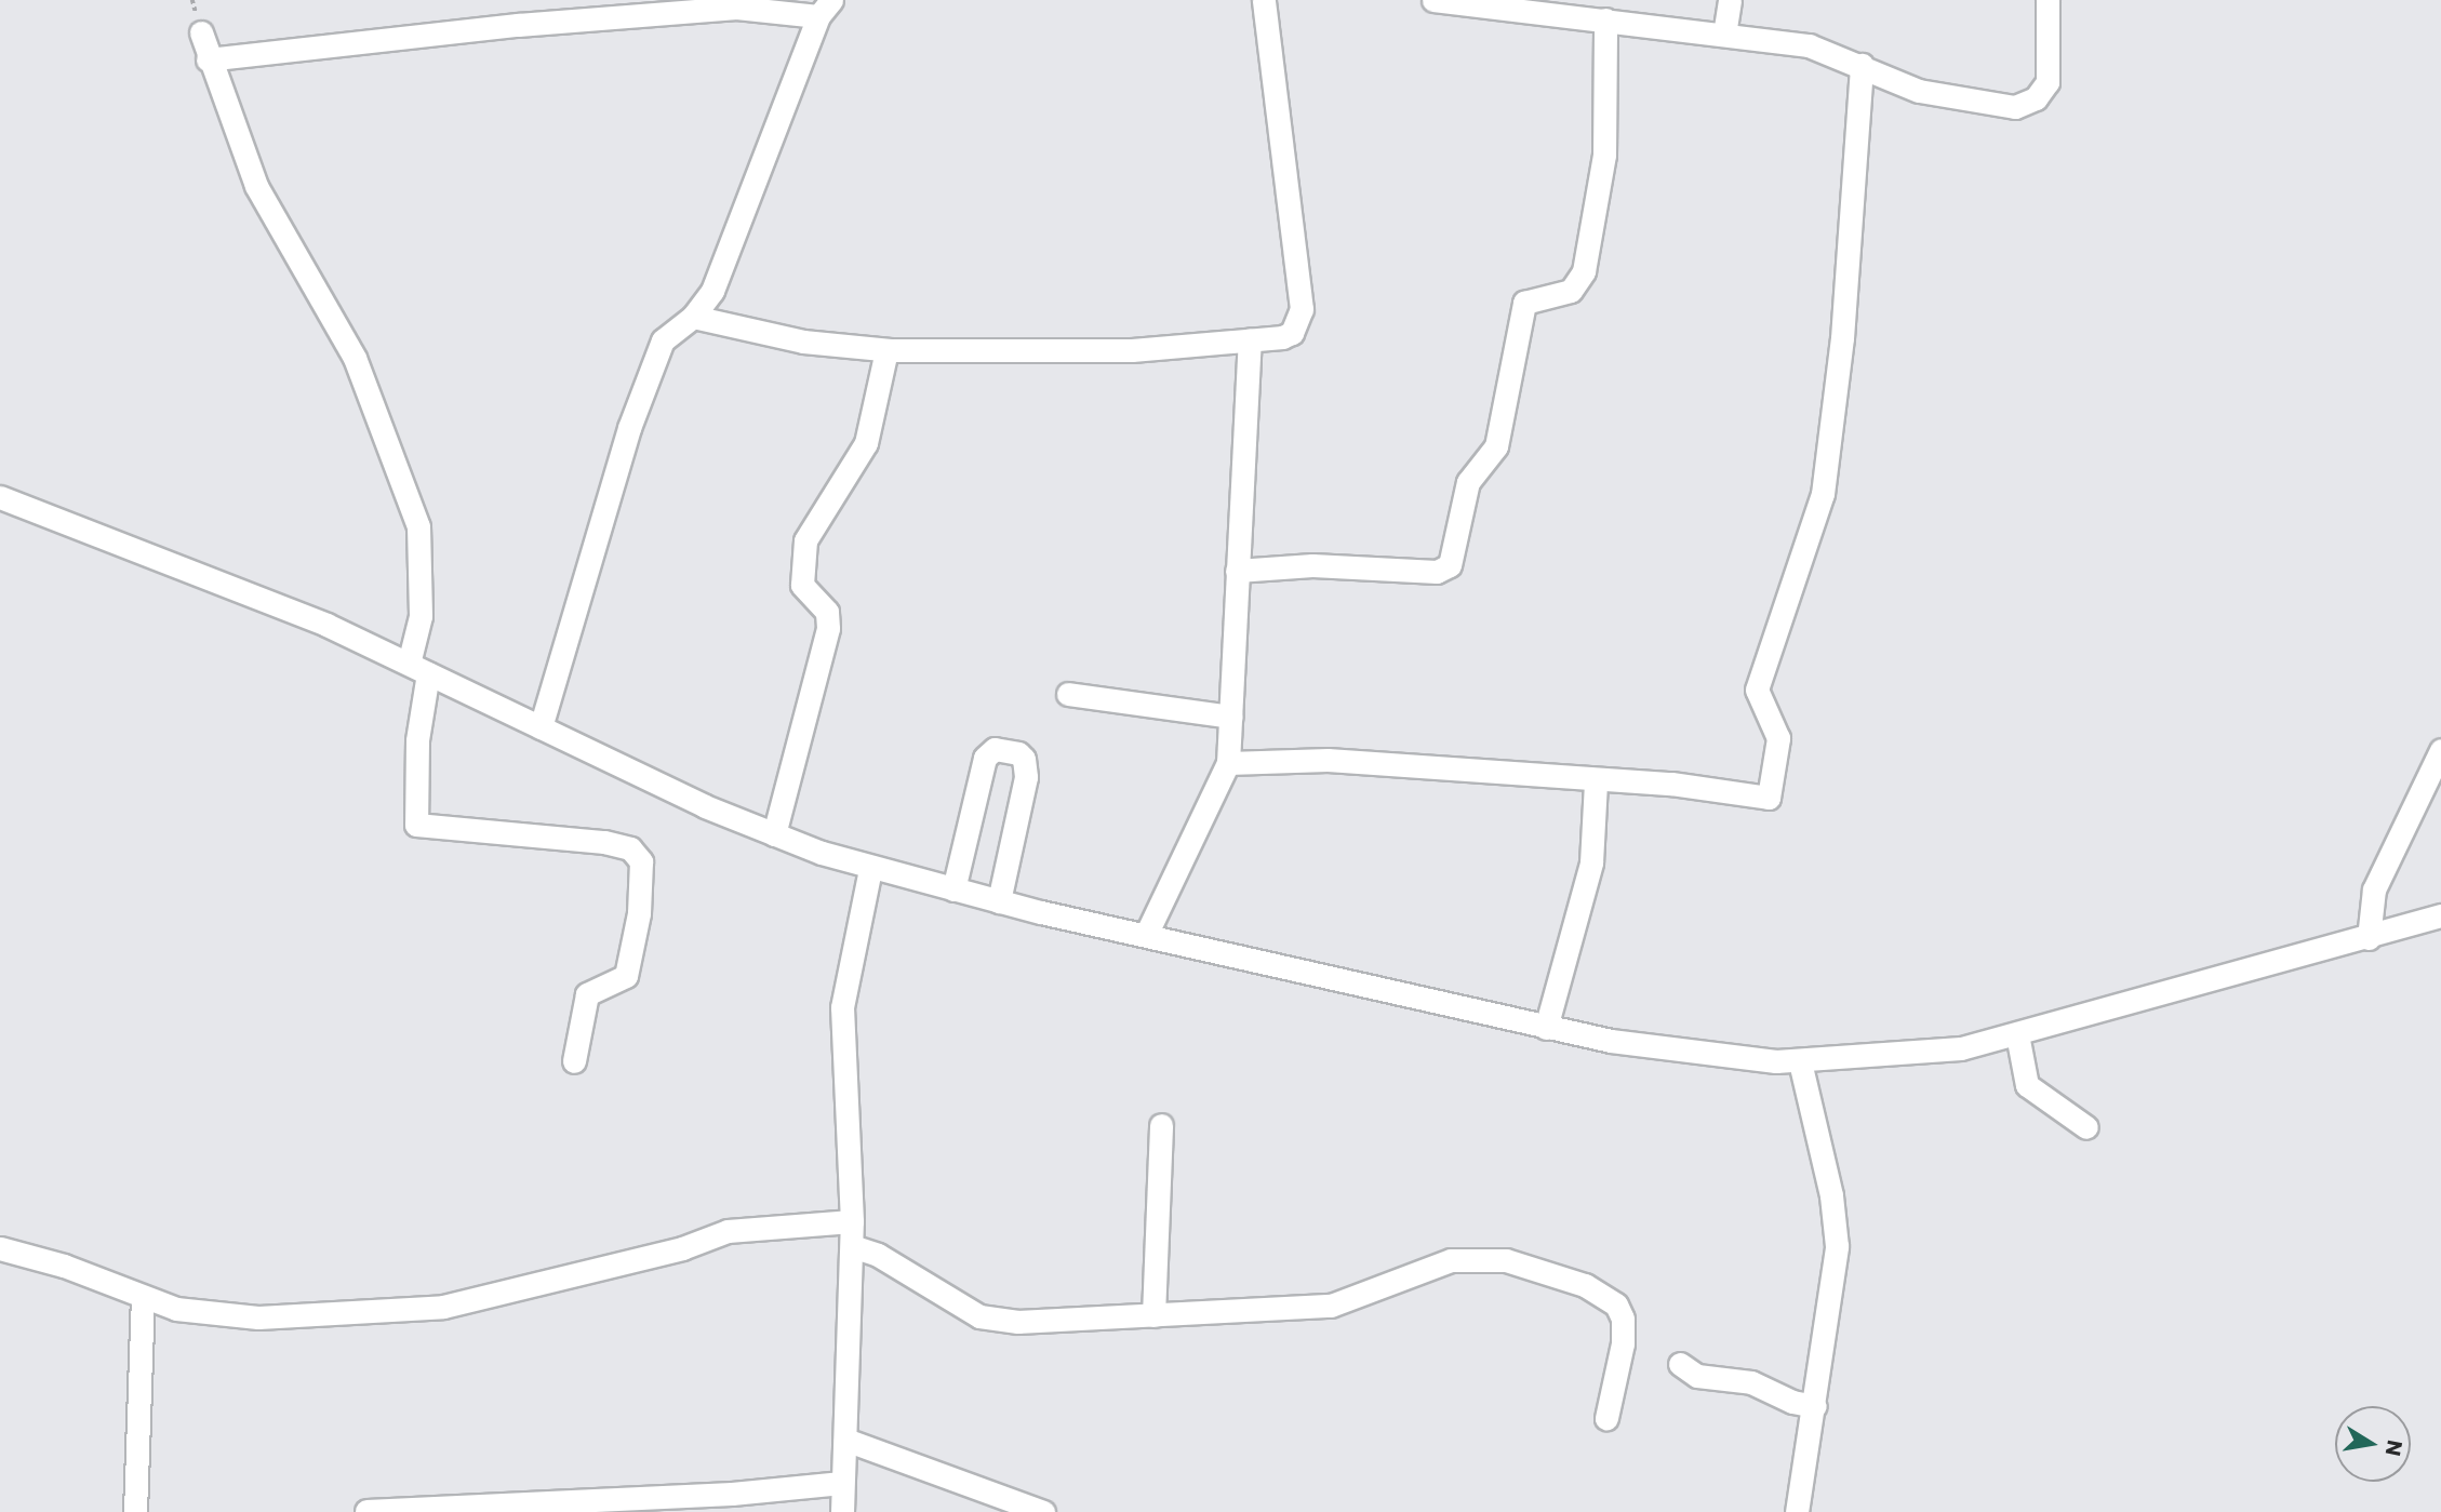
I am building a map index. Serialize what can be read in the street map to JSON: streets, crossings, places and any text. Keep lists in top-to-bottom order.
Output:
{
  "north": "right"
}
